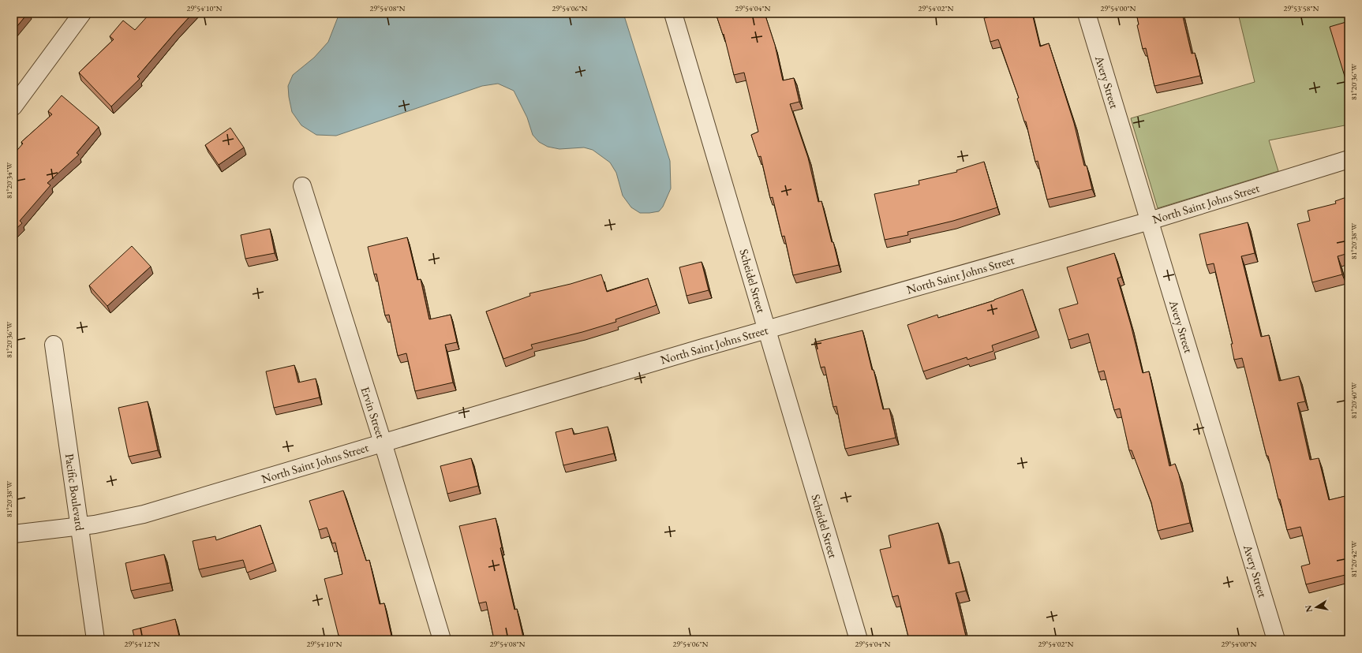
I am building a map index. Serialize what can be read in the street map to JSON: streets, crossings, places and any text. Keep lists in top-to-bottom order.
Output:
{
  "streets": {
    "street": [
      "Avery Street",
      "North Saint Johns Street",
      "Scheidel Street",
      "Ervin Street",
      "Pacific Boulevard"
    ]
  },
  "crossings": [
    ["Avery Street", "North Saint Johns Street"],
    ["North Saint Johns Street", "Scheidel Street"],
    ["North Saint Johns Street", "Ervin Street"],
    ["North Saint Johns Street", "Pacific Boulevard"]
  ],
  "north": "left",
  "coordinates": [
    "29°54'10\"N",
    "29°54'08\"N",
    "29°54'06\"N",
    "29°54'04\"N",
    "29°54'02\"N",
    "29°54'00\"N",
    "29°53'58\"N",
    "81°20'36\"W",
    "81°20'34\"W",
    "81°20'38\"W",
    "81°20'40\"W",
    "81°20'42\"W",
    "29°54'12\"N"
  ]
}
